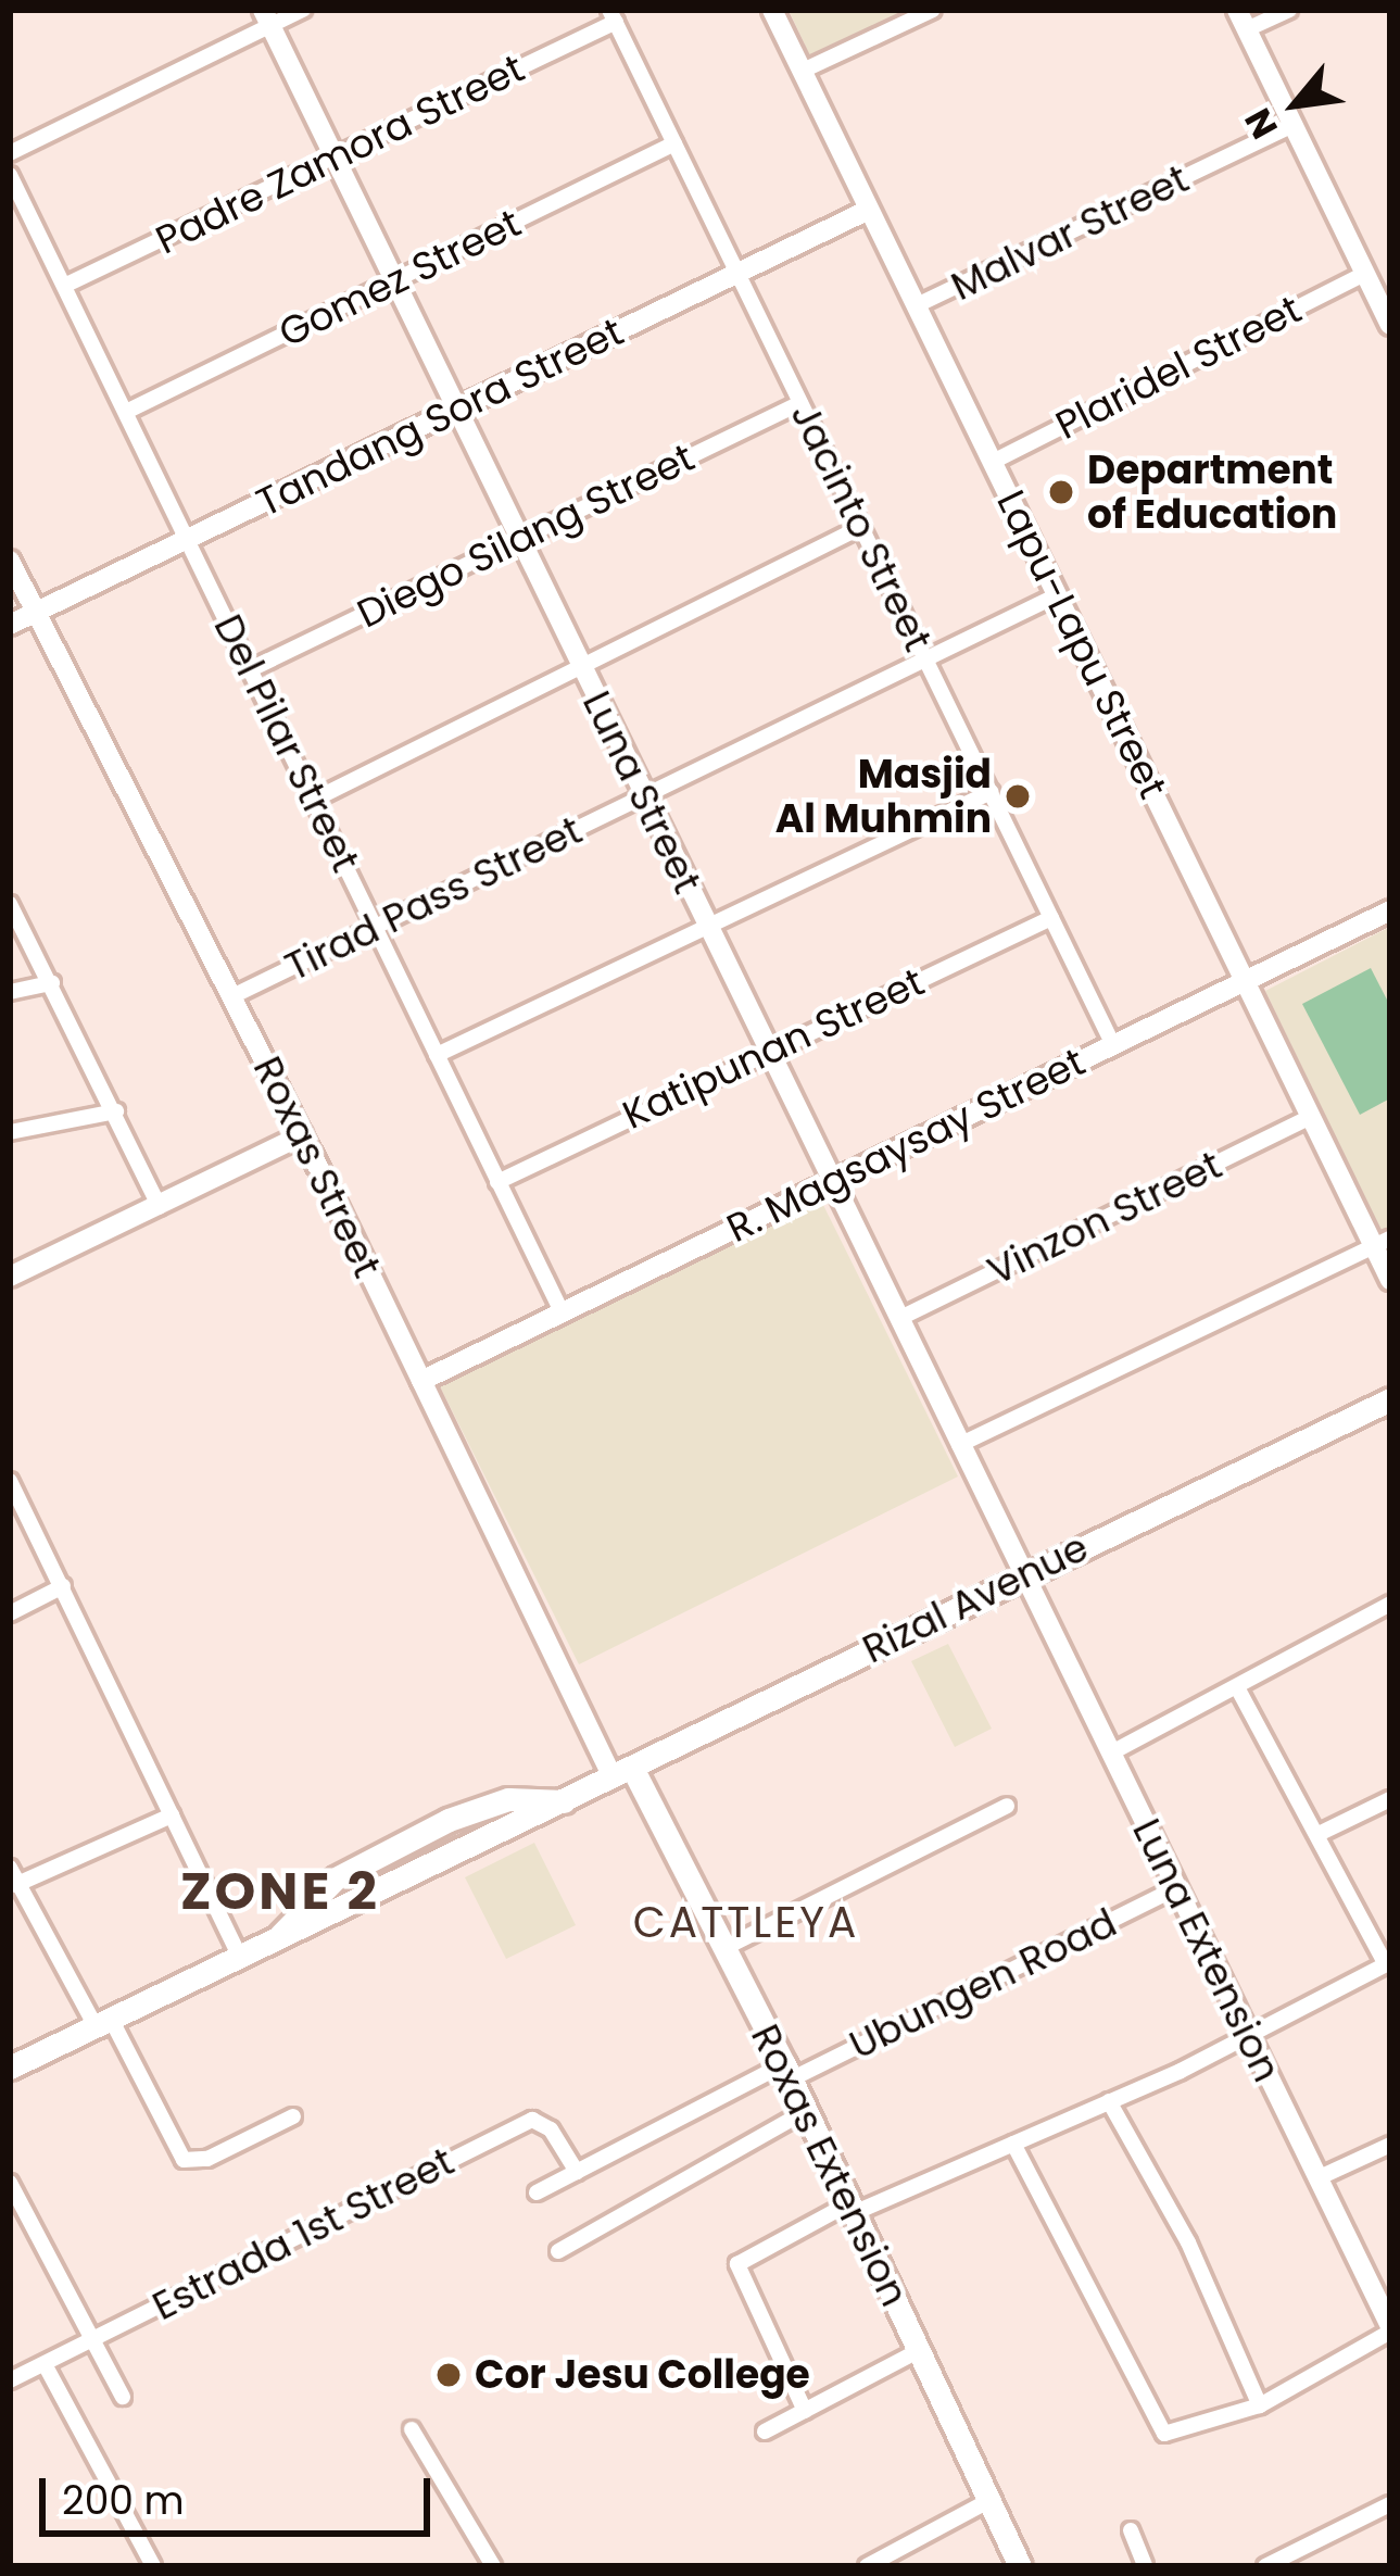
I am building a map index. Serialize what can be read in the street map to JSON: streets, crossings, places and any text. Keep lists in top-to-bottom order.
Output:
{
  "streets": {
    "main road": ["Rizal Avenue", "Roxas Extension"],
    "street": [
      "Padre Zamora Street",
      "Malvar Street",
      "Gomez Street",
      "Plaridel Street",
      "Tandang Sora Street",
      "Jacinto Street",
      "Diego Silang Street",
      "Lapu-Lapu Street",
      "Del Pilar Street",
      "Luna Street",
      "Tirad Pass Street",
      "Katipunan Street",
      "R. Magsaysay Street",
      "Roxas Street",
      "Vinzon Street",
      "Luna Extension",
      "Ubungen Road",
      "Estrada 1st Street"
    ]
  },
  "crossings": [
    ["Padre Zamora Street", "Jacinto Street"],
    ["Padre Zamora Street", "Del Pilar Street"],
    ["Padre Zamora Street", "Luna Street"],
    ["Malvar Street", "Lapu-Lapu Street"],
    ["Gomez Street", "Jacinto Street"],
    ["Gomez Street", "Del Pilar Street"],
    ["Gomez Street", "Luna Street"],
    ["Plaridel Street", "Lapu-Lapu Street"],
    ["Tandang Sora Street", "Jacinto Street"],
    ["Tandang Sora Street", "Lapu-Lapu Street"],
    ["Tandang Sora Street", "Del Pilar Street"],
    ["Tandang Sora Street", "Luna Street"],
    ["Tandang Sora Street", "Roxas Street"],
    ["Jacinto Street", "Diego Silang Street"],
    ["Jacinto Street", "Tirad Pass Street"],
    ["Jacinto Street", "Katipunan Street"],
    ["Jacinto Street", "R. Magsaysay Street"],
    ["Diego Silang Street", "Del Pilar Street"],
    ["Diego Silang Street", "Luna Street"],
    ["Lapu-Lapu Street", "Tirad Pass Street"],
    ["Lapu-Lapu Street", "R. Magsaysay Street"],
    ["Lapu-Lapu Street", "Vinzon Street"],
    ["Del Pilar Street", "Tirad Pass Street"],
    ["Del Pilar Street", "Katipunan Street"],
    ["Del Pilar Street", "R. Magsaysay Street"],
    ["Luna Street", "Tirad Pass Street"],
    ["Luna Street", "Katipunan Street"],
    ["Luna Street", "R. Magsaysay Street"],
    ["Luna Street", "Vinzon Street"],
    ["Luna Street", "Rizal Avenue"],
    ["Luna Street", "Luna Extension"],
    ["Tirad Pass Street", "Roxas Street"],
    ["R. Magsaysay Street", "Roxas Street"],
    ["Roxas Street", "Rizal Avenue"],
    ["Roxas Street", "Roxas Extension"],
    ["Rizal Avenue", "Luna Extension"],
    ["Rizal Avenue", "Roxas Extension"],
    ["Luna Extension", "Ubungen Road"],
    ["Ubungen Road", "Roxas Extension"],
    ["Ubungen Road", "Estrada 1st Street"]
  ],
  "districts": ["ZONE 2", "CATTLEYA"],
  "places": ["Department of Education", "Masjid Al Muhmin", "Cor Jesu College"],
  "scale_bar": "200 m",
  "north": "bottom left"
}
